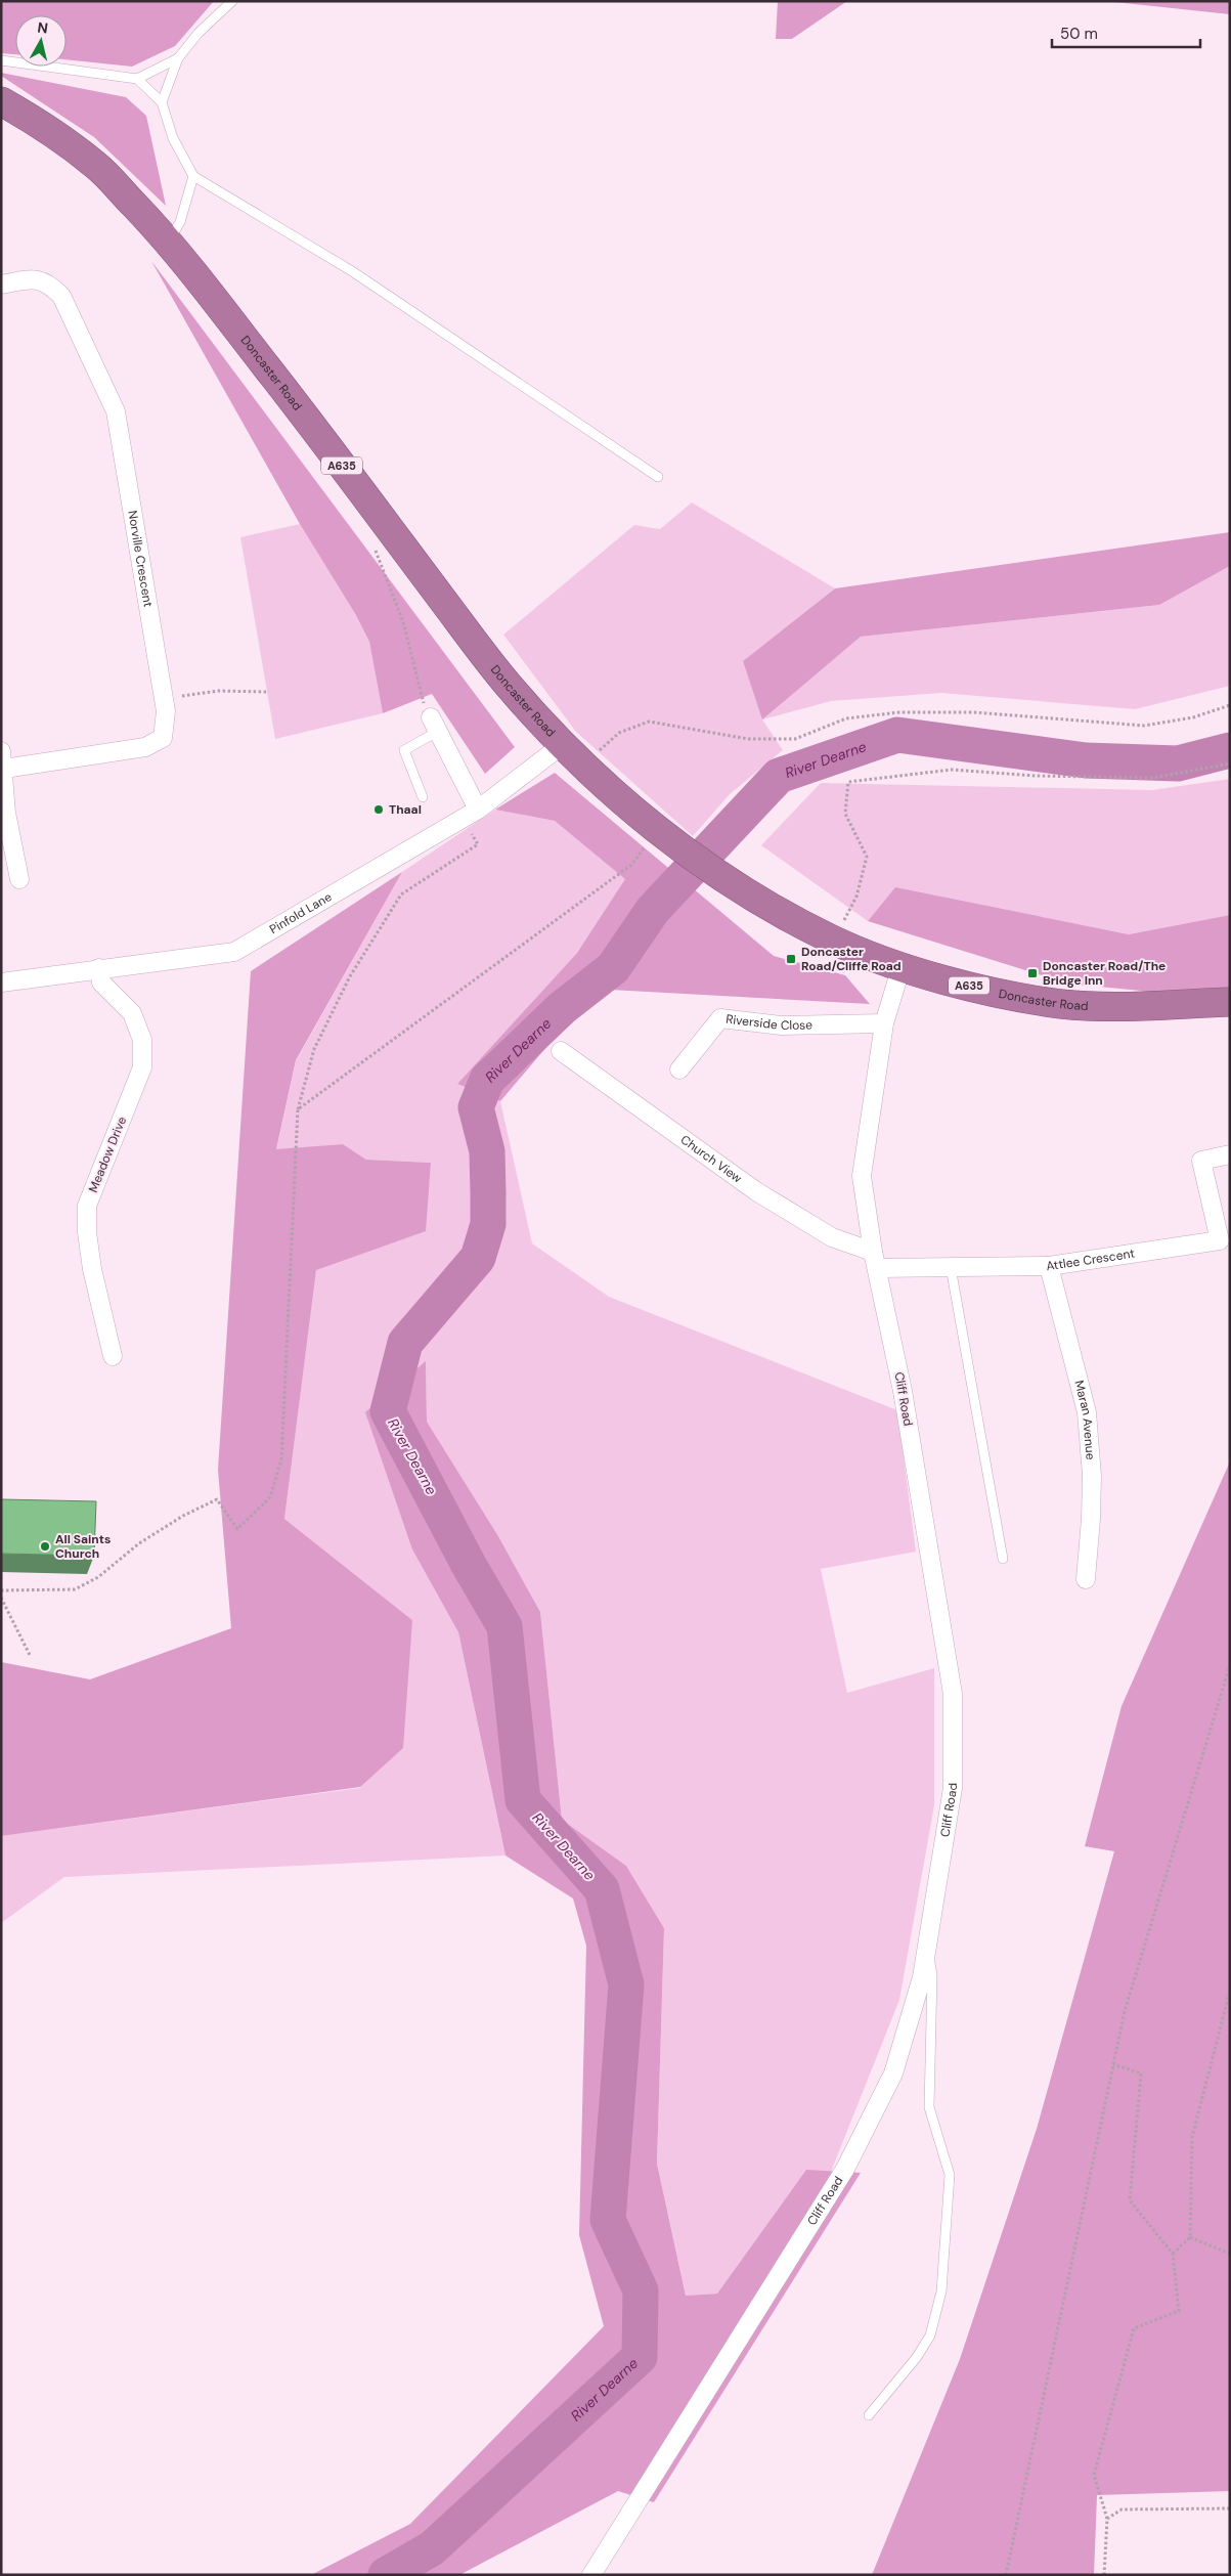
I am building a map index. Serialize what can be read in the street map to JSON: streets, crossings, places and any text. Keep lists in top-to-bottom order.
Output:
{
  "streets": {
    "highway": ["Doncaster Road", "A635"],
    "street": [
      "Norville Crescent",
      "Pinfold Lane",
      "Riverside Close",
      "Meadow Drive",
      "Church View",
      "Attlee Crescent",
      "Cliff Road",
      "Maran Avenue"
    ]
  },
  "crossings": [
    ["Doncaster Road", "Pinfold Lane"],
    ["Doncaster Road", "Cliff Road"],
    ["Pinfold Lane", "Meadow Drive"],
    ["Riverside Close", "Cliff Road"],
    ["Church View", "Attlee Crescent"],
    ["Church View", "Cliff Road"],
    ["Attlee Crescent", "Cliff Road"],
    ["Attlee Crescent", "Maran Avenue"]
  ],
  "water": ["River Dearne"],
  "places": {
    "other": ["Thaal", "All Saints Church"],
    "transit": ["Doncaster Road/Cliffe Road", "Doncaster Road/The Bridge Inn"]
  },
  "scale_bar": "50 m",
  "north": "top"
}
